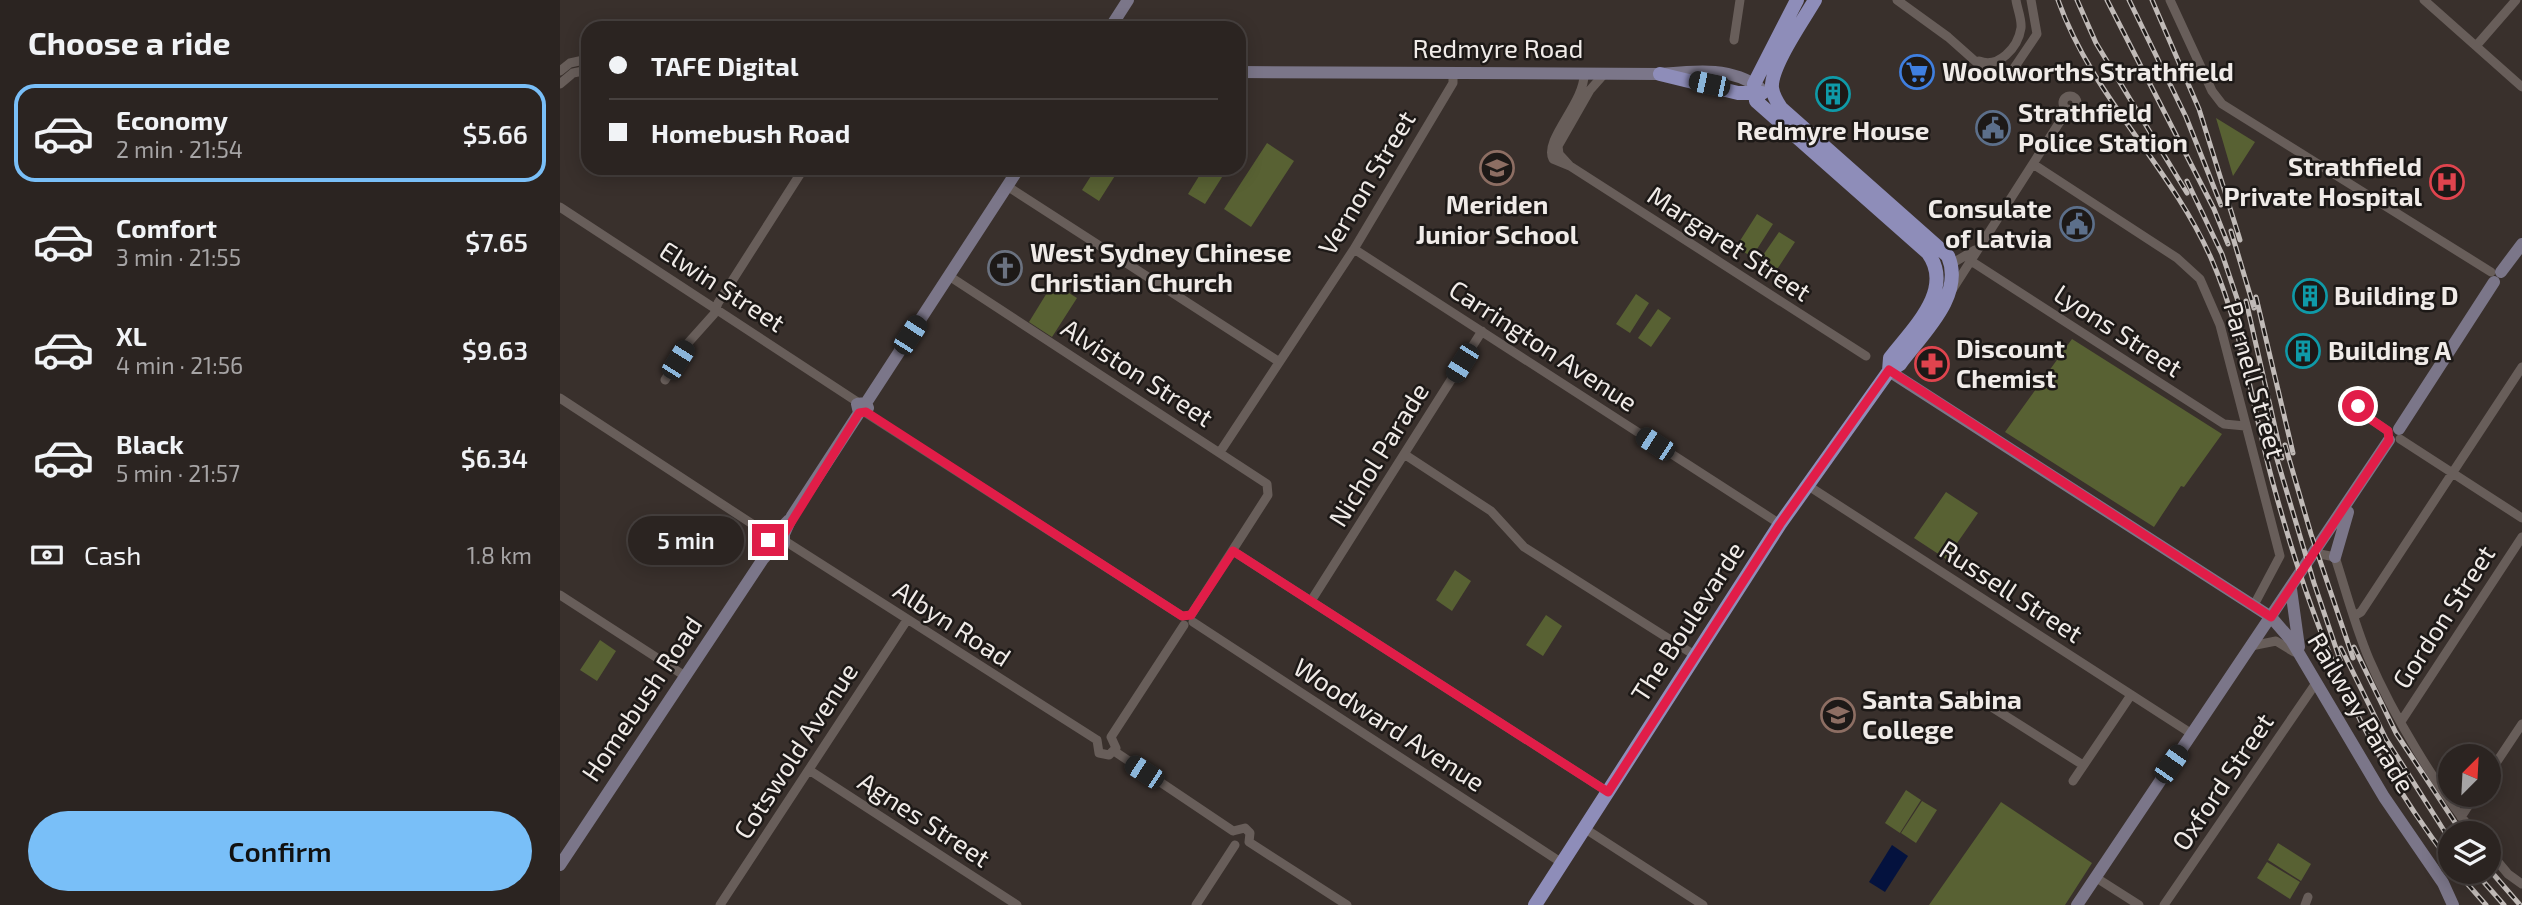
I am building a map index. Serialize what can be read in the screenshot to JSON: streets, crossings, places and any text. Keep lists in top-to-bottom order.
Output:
{
  "streets": {
    "main road": [
      "Redmyre Road",
      "The Boulevarde",
      "Homebush Road",
      "Railway Parade"
    ],
    "street": [
      "Vernon Street",
      "Margaret Street",
      "Elwin Street",
      "Lyons Street",
      "Carrington Avenue",
      "Alviston Street",
      "Parnell Street",
      "Nichol Parade",
      "Russell Street",
      "Gordon Street",
      "Albyn Road",
      "Woodward Avenue",
      "Cotswold Avenue",
      "Oxford Street",
      "Agnes Street"
    ]
  },
  "crossings": [
    ["Redmyre Road", "Vernon Street"],
    ["Redmyre Road", "Margaret Street"],
    ["Redmyre Road", "The Boulevarde"],
    ["Vernon Street", "Carrington Avenue"],
    ["Vernon Street", "Alviston Street"],
    ["Elwin Street", "Homebush Road"],
    ["Elwin Street", "Woodward Avenue"],
    ["Lyons Street", "Parnell Street"],
    ["Lyons Street", "The Boulevarde"],
    ["Carrington Avenue", "Nichol Parade"],
    ["Carrington Avenue", "The Boulevarde"],
    ["Alviston Street", "Homebush Road"],
    ["Parnell Street", "The Boulevarde"],
    ["Parnell Street", "Railway Parade"],
    ["Russell Street", "The Boulevarde"],
    ["The Boulevarde", "Railway Parade"],
    ["The Boulevarde", "Woodward Avenue"],
    ["Albyn Road", "Homebush Road"],
    ["Albyn Road", "Cotswold Avenue"],
    ["Homebush Road", "Woodward Avenue"],
    ["Railway Parade", "Oxford Street"],
    ["Cotswold Avenue", "Agnes Street"]
  ],
  "places": {
    "supermarket": ["Woolworths Strathfield"],
    "building": ["Redmyre House", "Building D", "Building A"],
    "public building": ["Strathfield Police Station", "Consulate of Latvia"],
    "school or university": ["Meriden Junior School", "Santa Sabina College"],
    "hospital": ["Strathfield Private Hospital"],
    "church": ["West Sydney Chinese Christian Church"],
    "pharmacy": ["Discount Chemist"]
  },
  "north": "top right",
  "page": {
    "heading": "Choose a ride",
    "banner": ["TAFE Digital", "Homebush Road"],
    "list": [
      {
        "name": "Economy",
        "note": "2 min · 21:54",
        "value": "$5.66"
      },
      {
        "name": "Comfort",
        "note": "3 min · 21:55",
        "value": "$7.65"
      },
      {
        "name": "XL",
        "note": "4 min · 21:56",
        "value": "$9.63"
      },
      {
        "name": "Black",
        "note": "5 min · 21:57",
        "value": "$6.34"
      }
    ],
    "pay": ["Cash", "1.8 km"],
    "bubble": "5 min",
    "buttons": "Confirm"
  }
}
